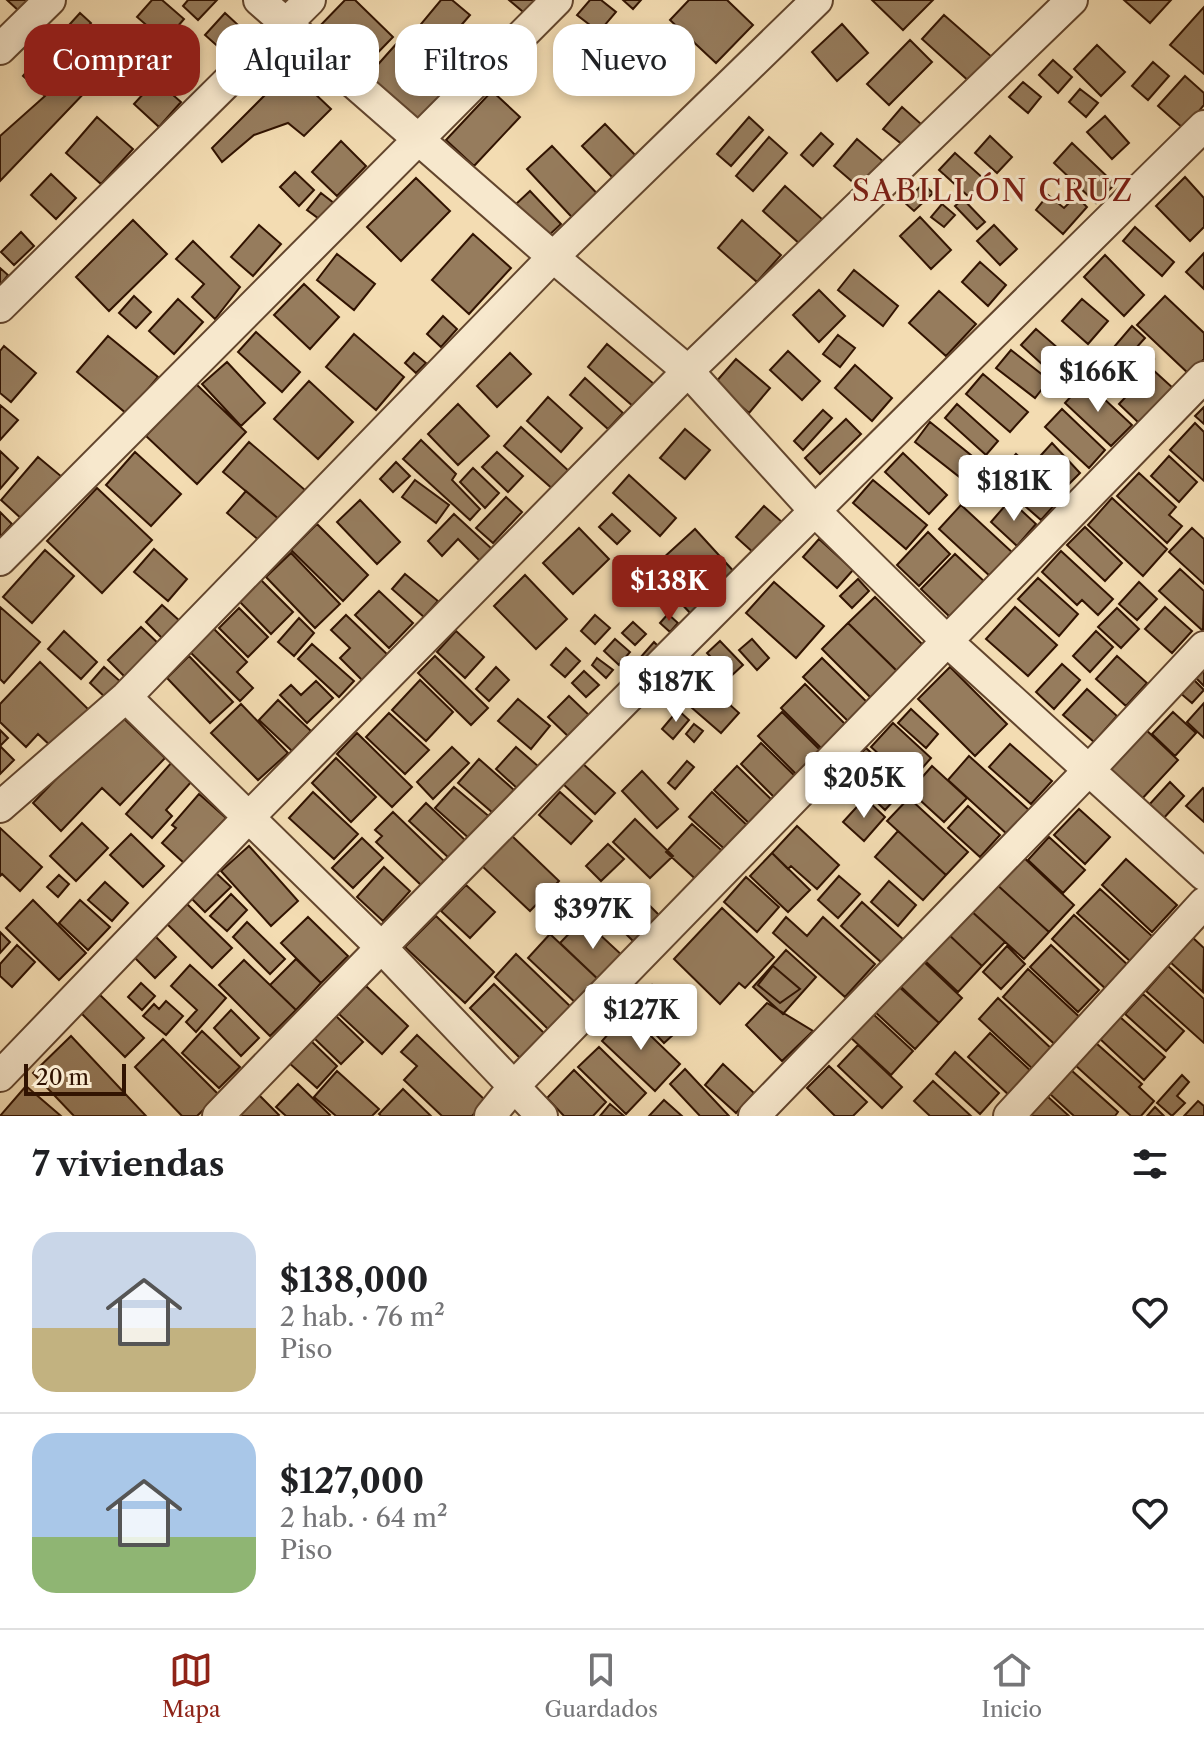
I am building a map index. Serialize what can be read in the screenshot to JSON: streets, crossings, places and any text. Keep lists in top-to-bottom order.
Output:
{
  "districts": ["SABILLÓN CRUZ"],
  "scale_bar": "20 m",
  "page": {
    "chip": [
      "Comprar",
      "Alquilar",
      "Filtros",
      "Nuevo"
    ],
    "price": [
      "$166K",
      "$181K",
      "$138K",
      "$187K",
      "$205K",
      "$397K",
      "$127K"
    ],
    "scale": "20 m",
    "heading": "7 viviendas",
    "list": [
      {
        "name": "$138,000",
        "note": "2 hab. · 76 m² · Piso"
      },
      {
        "name": "$127,000",
        "note": "2 hab. · 64 m² · Piso"
      }
    ],
    "tabs": ["Mapa", "Guardados", "Inicio"]
  }
}
